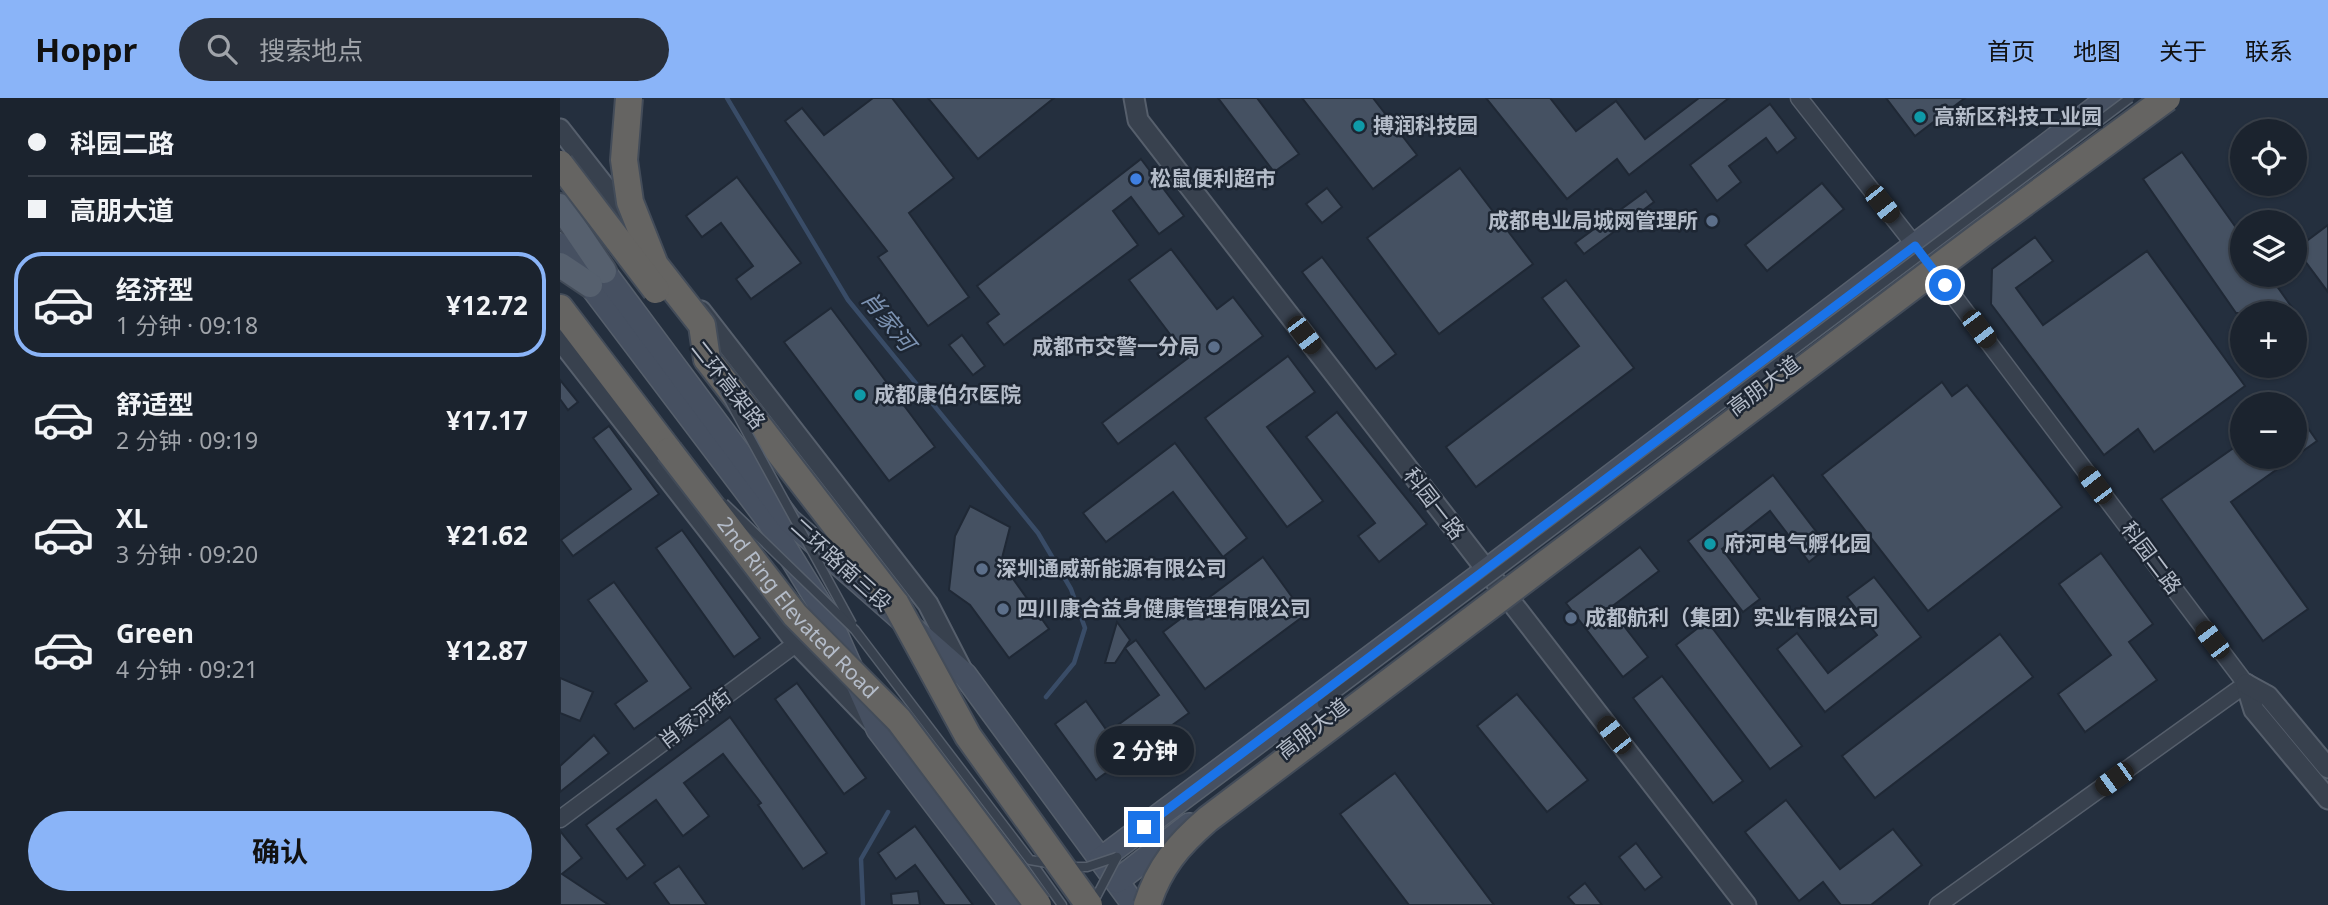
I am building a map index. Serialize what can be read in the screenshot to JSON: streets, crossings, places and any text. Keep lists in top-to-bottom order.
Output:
{
  "streets": {
    "highway": ["二环高架路", "2nd Ring Elevated Road"],
    "main road": ["高朋大道", "二环路南三段"],
    "street": ["科园一路", "科园二路", "肖家河街"]
  },
  "crossings": [
    ["高朋大道", "科园一路"],
    ["高朋大道", "科园二路"],
    ["高朋大道", "二环路南三段"],
    ["二环路南三段", "肖家河街"]
  ],
  "water": ["肖家河"],
  "places": [
    "高新区科技工业园",
    "搏润科技园",
    "松鼠便利超市",
    "成都电业局城网管理所",
    "成都市交警一分局",
    "成都康伯尔医院",
    "府河电气孵化园",
    "深圳通威新能源有限公司",
    "四川康合益身健康管理有限公司",
    "成都航利（集团）实业有限公司"
  ],
  "page": {
    "header": "Hoppr",
    "search": "搜索地点",
    "nav": [
      "首页",
      "地图",
      "关于",
      "联系"
    ],
    "banner": ["科园二路", "高朋大道"],
    "map_buttons": ["+", "−"],
    "list": [
      {
        "name": "经济型",
        "note": "1 分钟 · 09:18",
        "value": "¥12.72"
      },
      {
        "name": "舒适型",
        "note": "2 分钟 · 09:19",
        "value": "¥17.17"
      },
      {
        "name": "XL",
        "note": "3 分钟 · 09:20",
        "value": "¥21.62"
      },
      {
        "name": "Green",
        "note": "4 分钟 · 09:21",
        "value": "¥12.87"
      }
    ],
    "bubble": "2 分钟",
    "buttons": "确认"
  }
}
